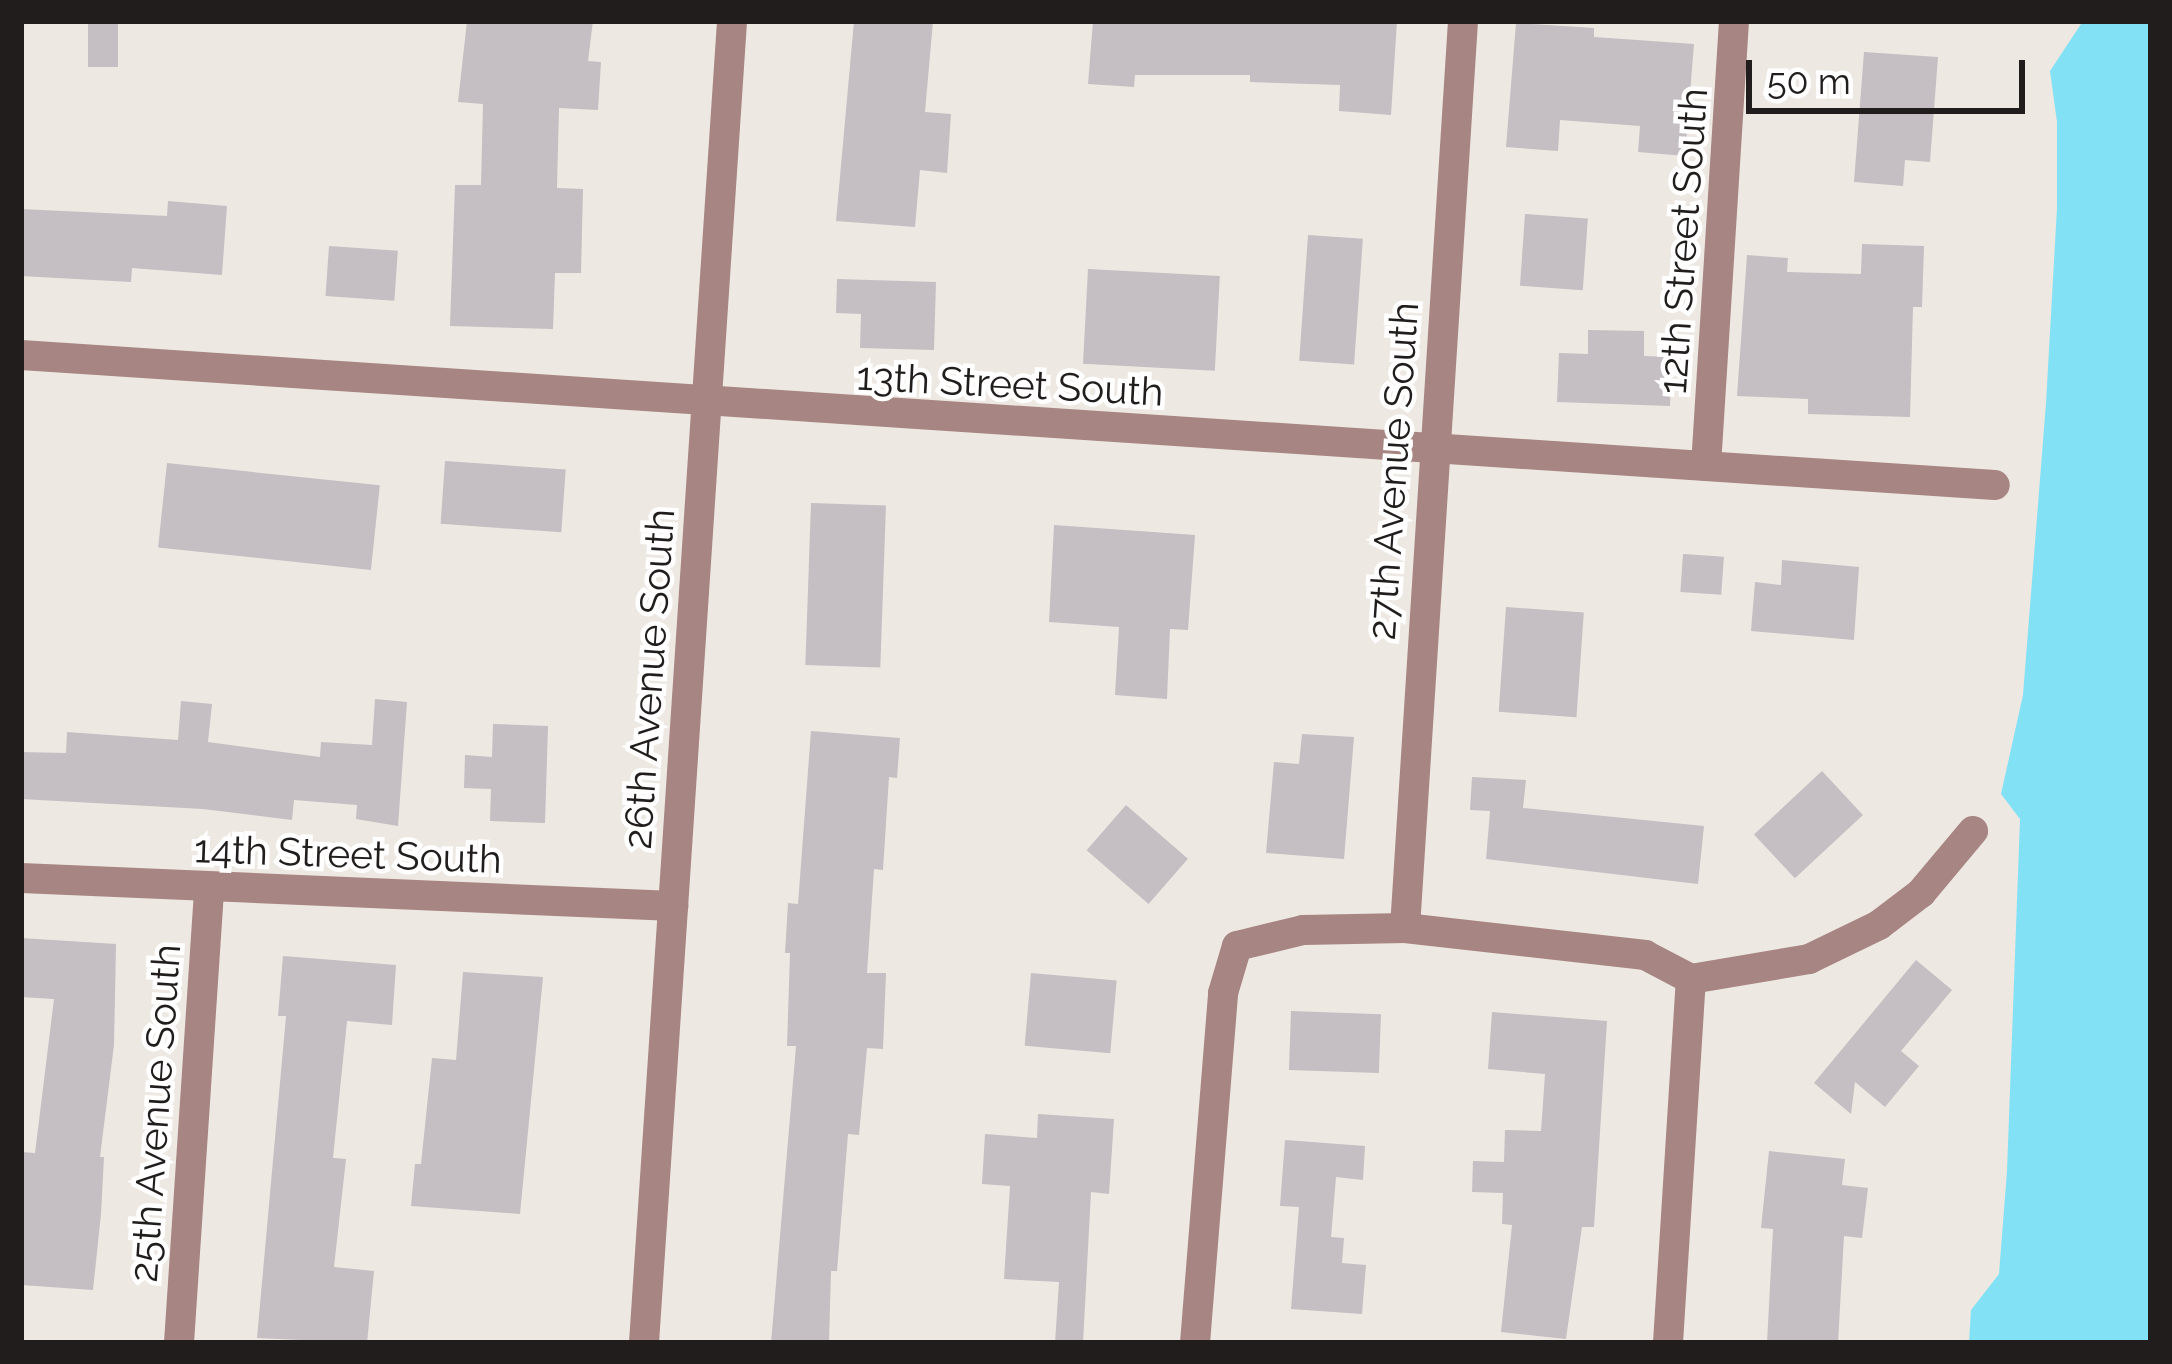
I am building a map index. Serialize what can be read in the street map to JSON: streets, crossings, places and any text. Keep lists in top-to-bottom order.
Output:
{
  "streets": {
    "street": [
      "12th Street South",
      "13th Street South",
      "27th Avenue South",
      "26th Avenue South",
      "14th Street South",
      "25th Avenue South"
    ]
  },
  "crossings": [
    ["12th Street South", "13th Street South"],
    ["13th Street South", "27th Avenue South"],
    ["13th Street South", "26th Avenue South"],
    ["26th Avenue South", "14th Street South"],
    ["14th Street South", "25th Avenue South"]
  ],
  "scale_bar": "50 m"
}
